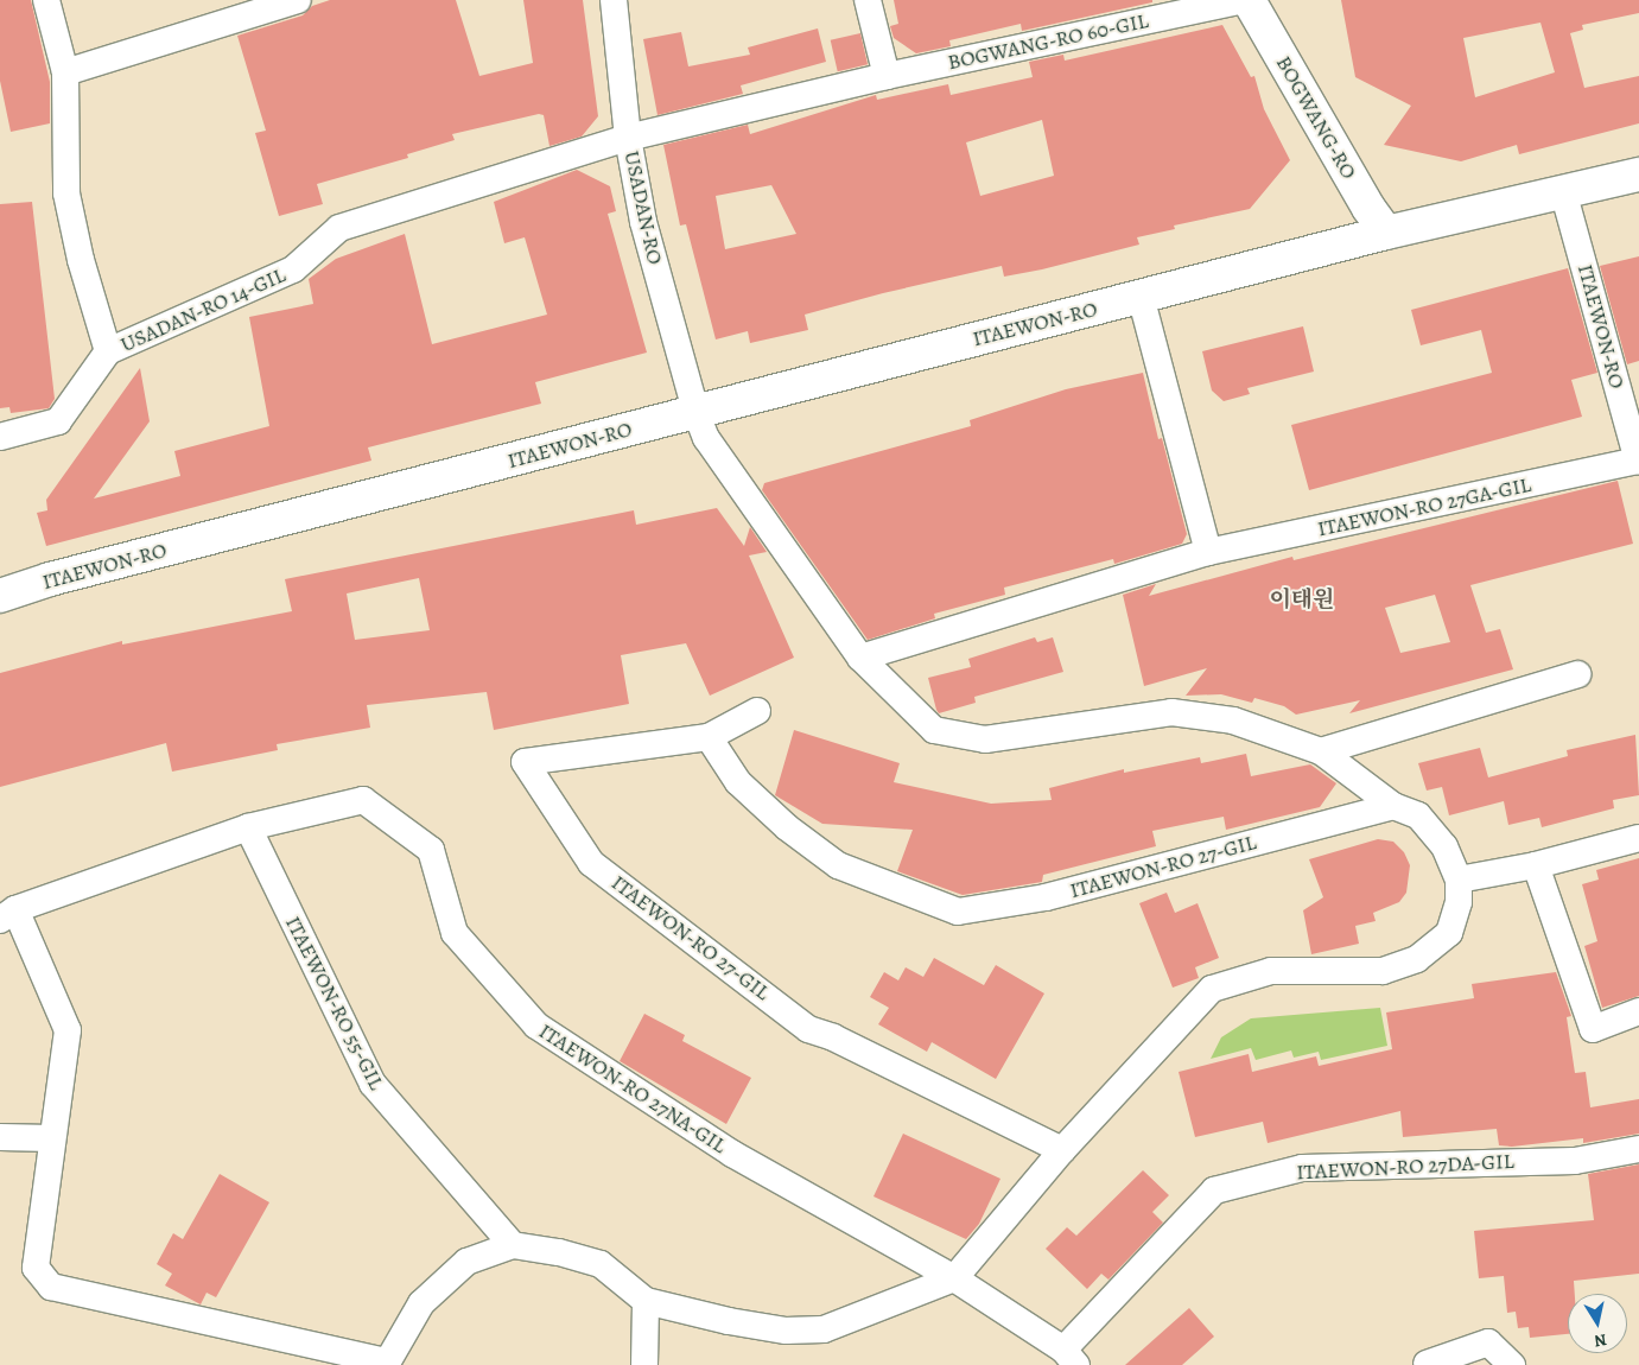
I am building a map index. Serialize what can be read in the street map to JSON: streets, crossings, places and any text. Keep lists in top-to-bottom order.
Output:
{
  "streets": {
    "main road": ["BOGWANG-RO", "ITAEWON-RO"],
    "street": [
      "BOGWANG-RO 60-GIL",
      "USADAN-RO",
      "USADAN-RO 14-GIL",
      "ITAEWON-RO 27GA-GIL",
      "ITAEWON-RO 27-GIL",
      "ITAEWON-RO 55-GIL",
      "ITAEWON-RO 27NA-GIL",
      "ITAEWON-RO 27DA-GIL"
    ]
  },
  "crossings": [
    ["BOGWANG-RO 60-GIL", "BOGWANG-RO"],
    ["BOGWANG-RO 60-GIL", "USADAN-RO"],
    ["BOGWANG-RO 60-GIL", "USADAN-RO 14-GIL"],
    ["BOGWANG-RO", "ITAEWON-RO"],
    ["USADAN-RO", "USADAN-RO 14-GIL"],
    ["USADAN-RO", "ITAEWON-RO"],
    ["ITAEWON-RO", "ITAEWON-RO 27GA-GIL"],
    ["ITAEWON-RO 55-GIL", "ITAEWON-RO 27NA-GIL"]
  ],
  "districts": ["이태원"],
  "north": "bottom"
}
